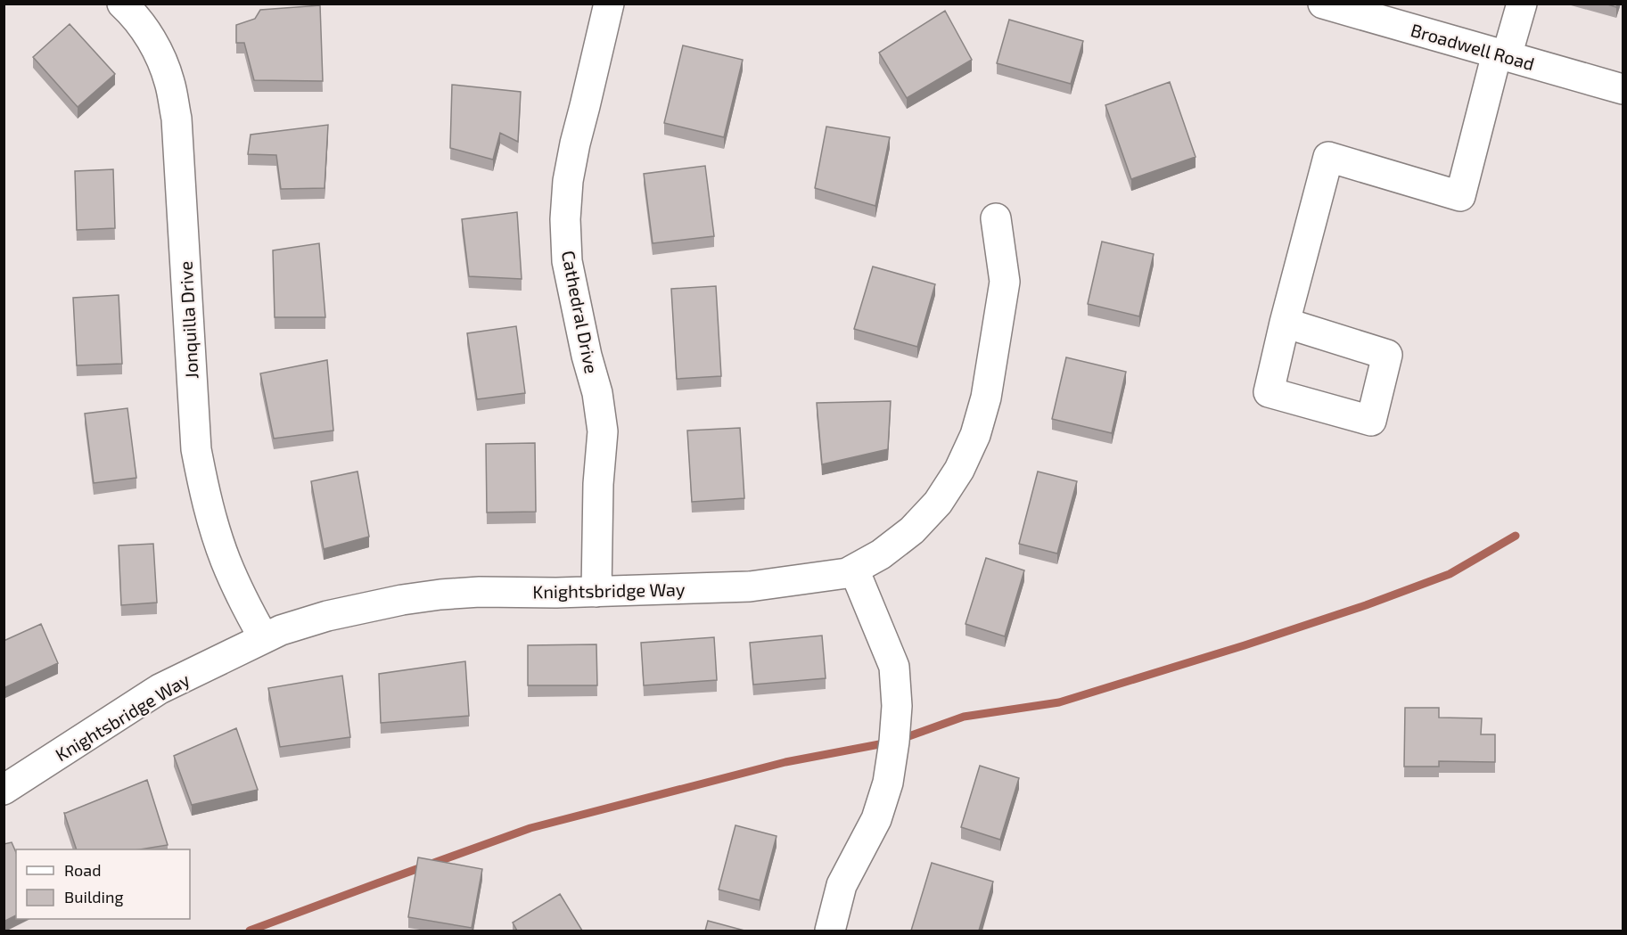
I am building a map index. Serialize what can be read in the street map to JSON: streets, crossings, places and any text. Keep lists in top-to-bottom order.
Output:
{
  "streets": {
    "street": [
      "Broadwell Road",
      "Cathedral Drive",
      "Jonquilla Drive",
      "Knightsbridge Way"
    ]
  },
  "crossings": [
    ["Cathedral Drive", "Knightsbridge Way"],
    ["Jonquilla Drive", "Knightsbridge Way"]
  ],
  "legend": ["Road", "Building"]
}
